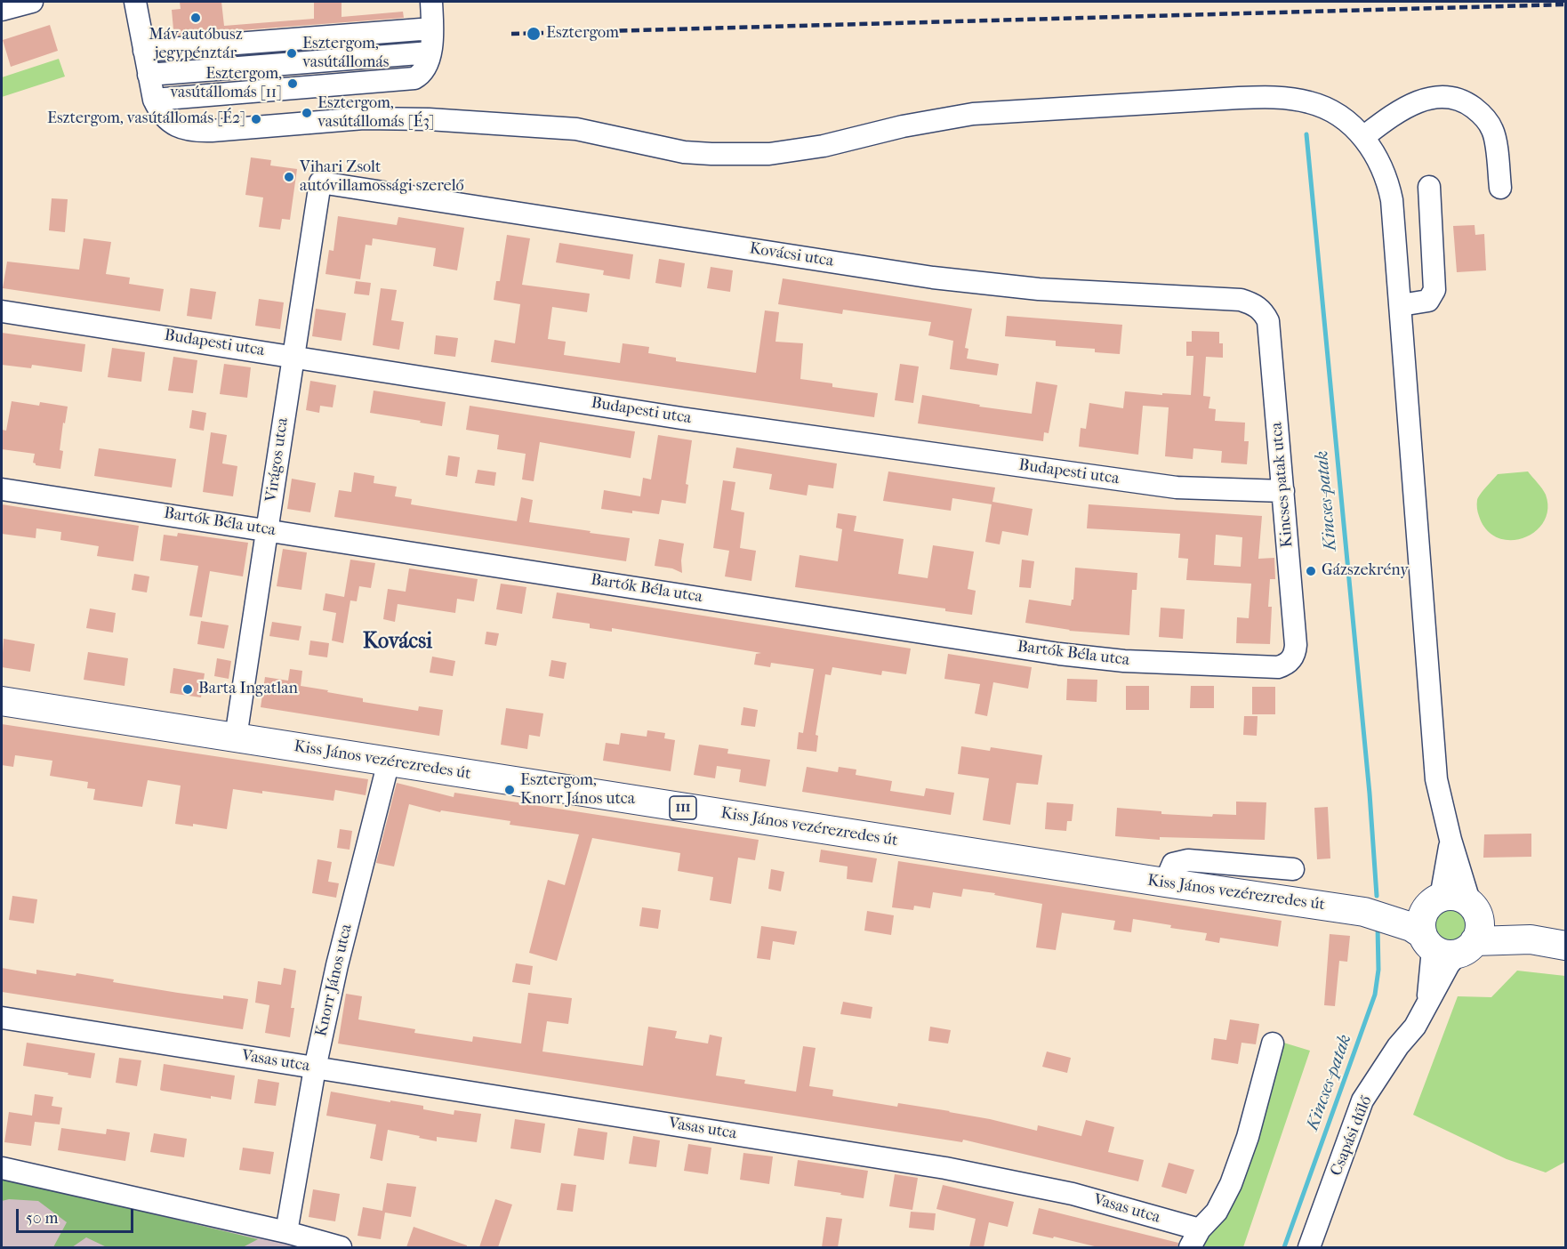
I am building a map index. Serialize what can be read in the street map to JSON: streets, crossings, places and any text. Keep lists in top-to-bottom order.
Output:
{
  "streets": {
    "main road": ["Kiss János vezérezredes út", "111"],
    "street": [
      "Kovácsi utca",
      "Budapesti utca",
      "Virágos utca",
      "Kincses patak utca",
      "Bartók Béla utca",
      "Knorr János utca",
      "Vasas utca",
      "Csapási dűlő"
    ]
  },
  "crossings": [
    ["Kovácsi utca", "Virágos utca"],
    ["Kovácsi utca", "Kincses patak utca"],
    ["Budapesti utca", "Virágos utca"],
    ["Budapesti utca", "Kincses patak utca"],
    ["Virágos utca", "Bartók Béla utca"],
    ["Virágos utca", "Kiss János vezérezredes út"],
    ["Kincses patak utca", "Bartók Béla utca"],
    ["Kiss János vezérezredes út", "Knorr János utca"],
    ["Kiss János vezérezredes út", "Csapási dűlő"],
    ["Knorr János utca", "Vasas utca"]
  ],
  "districts": ["Kovácsi"],
  "water": ["Kincses-patak"],
  "places": [
    "Máv autóbusz jegypénztár",
    "Esztergom",
    "Esztergom, vasútállomás",
    "Esztergom, vasútállomás [11]",
    "Esztergom, vasútállomás [É3]",
    "Esztergom, vasútállomás [É2]",
    "Vihari Zsolt autóvillamossági szerelő",
    "Gázszekrény",
    "Barta Ingatlan",
    "Esztergom, Knorr János utca"
  ],
  "scale_bar": "50 m"
}
